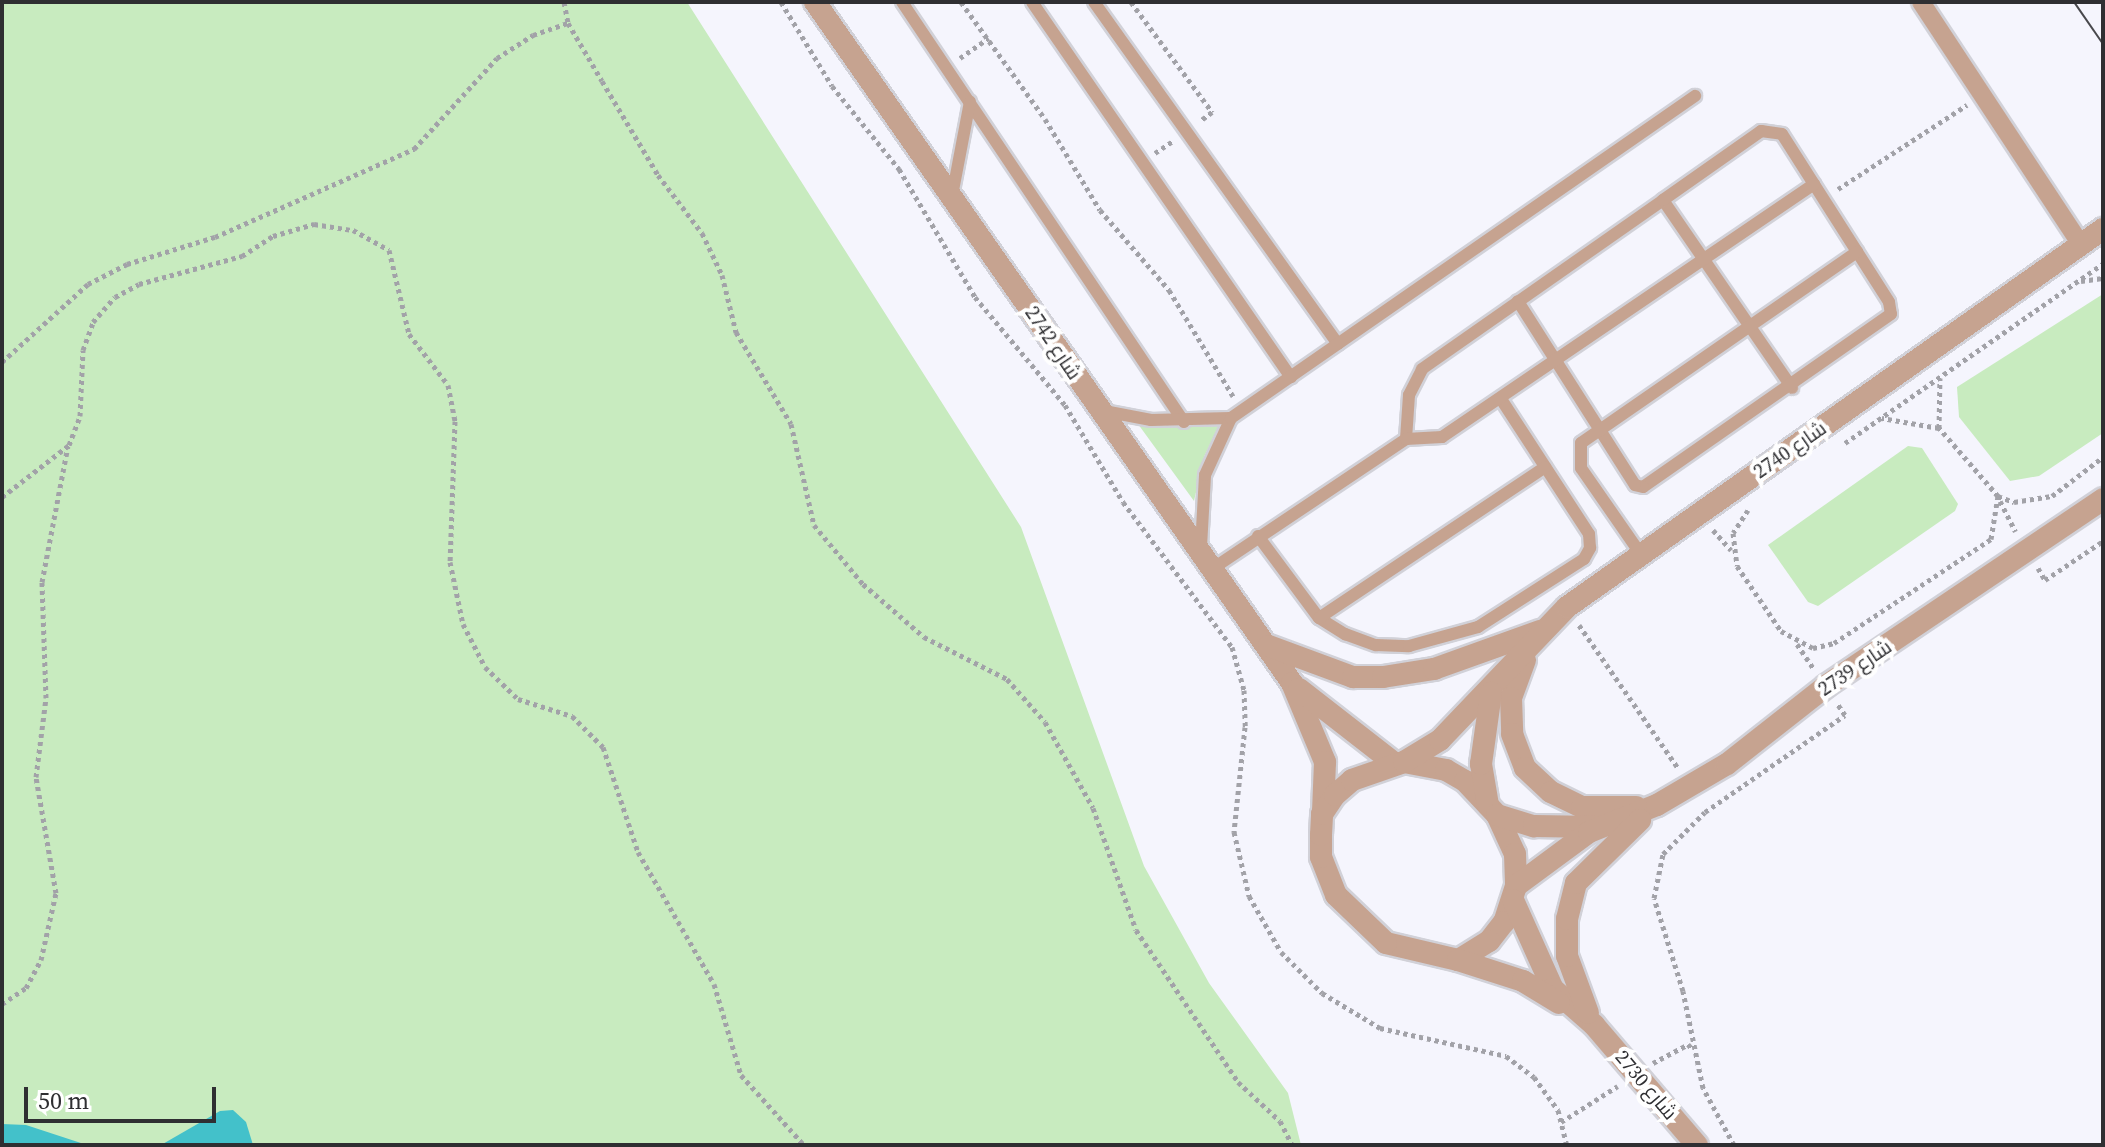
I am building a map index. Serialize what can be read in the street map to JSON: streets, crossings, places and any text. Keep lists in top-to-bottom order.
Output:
{
  "streets": {
    "street": [
      "شارع 2742",
      "شارع 2740",
      "شارع 2739",
      "شارع 2730"
    ]
  },
  "crossings": [
    ["شارع 2742", "شارع 2740"],
    ["شارع 2742", "شارع 2739"],
    ["شارع 2742", "شارع 2730"],
    ["شارع 2740", "شارع 2739"],
    ["شارع 2740", "شارع 2730"],
    ["شارع 2739", "شارع 2730"]
  ],
  "scale_bar": "50 m"
}
